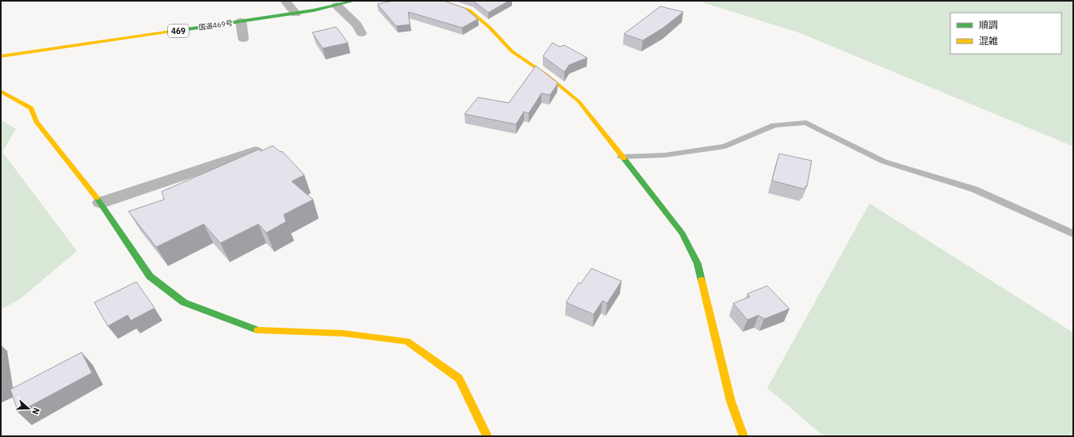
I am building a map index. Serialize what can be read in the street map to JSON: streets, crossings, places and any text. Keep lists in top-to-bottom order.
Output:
{
  "streets": {
    "main road": ["国道469号", "469"]
  },
  "legend": ["順調", "混雑"],
  "north": "right"
}
